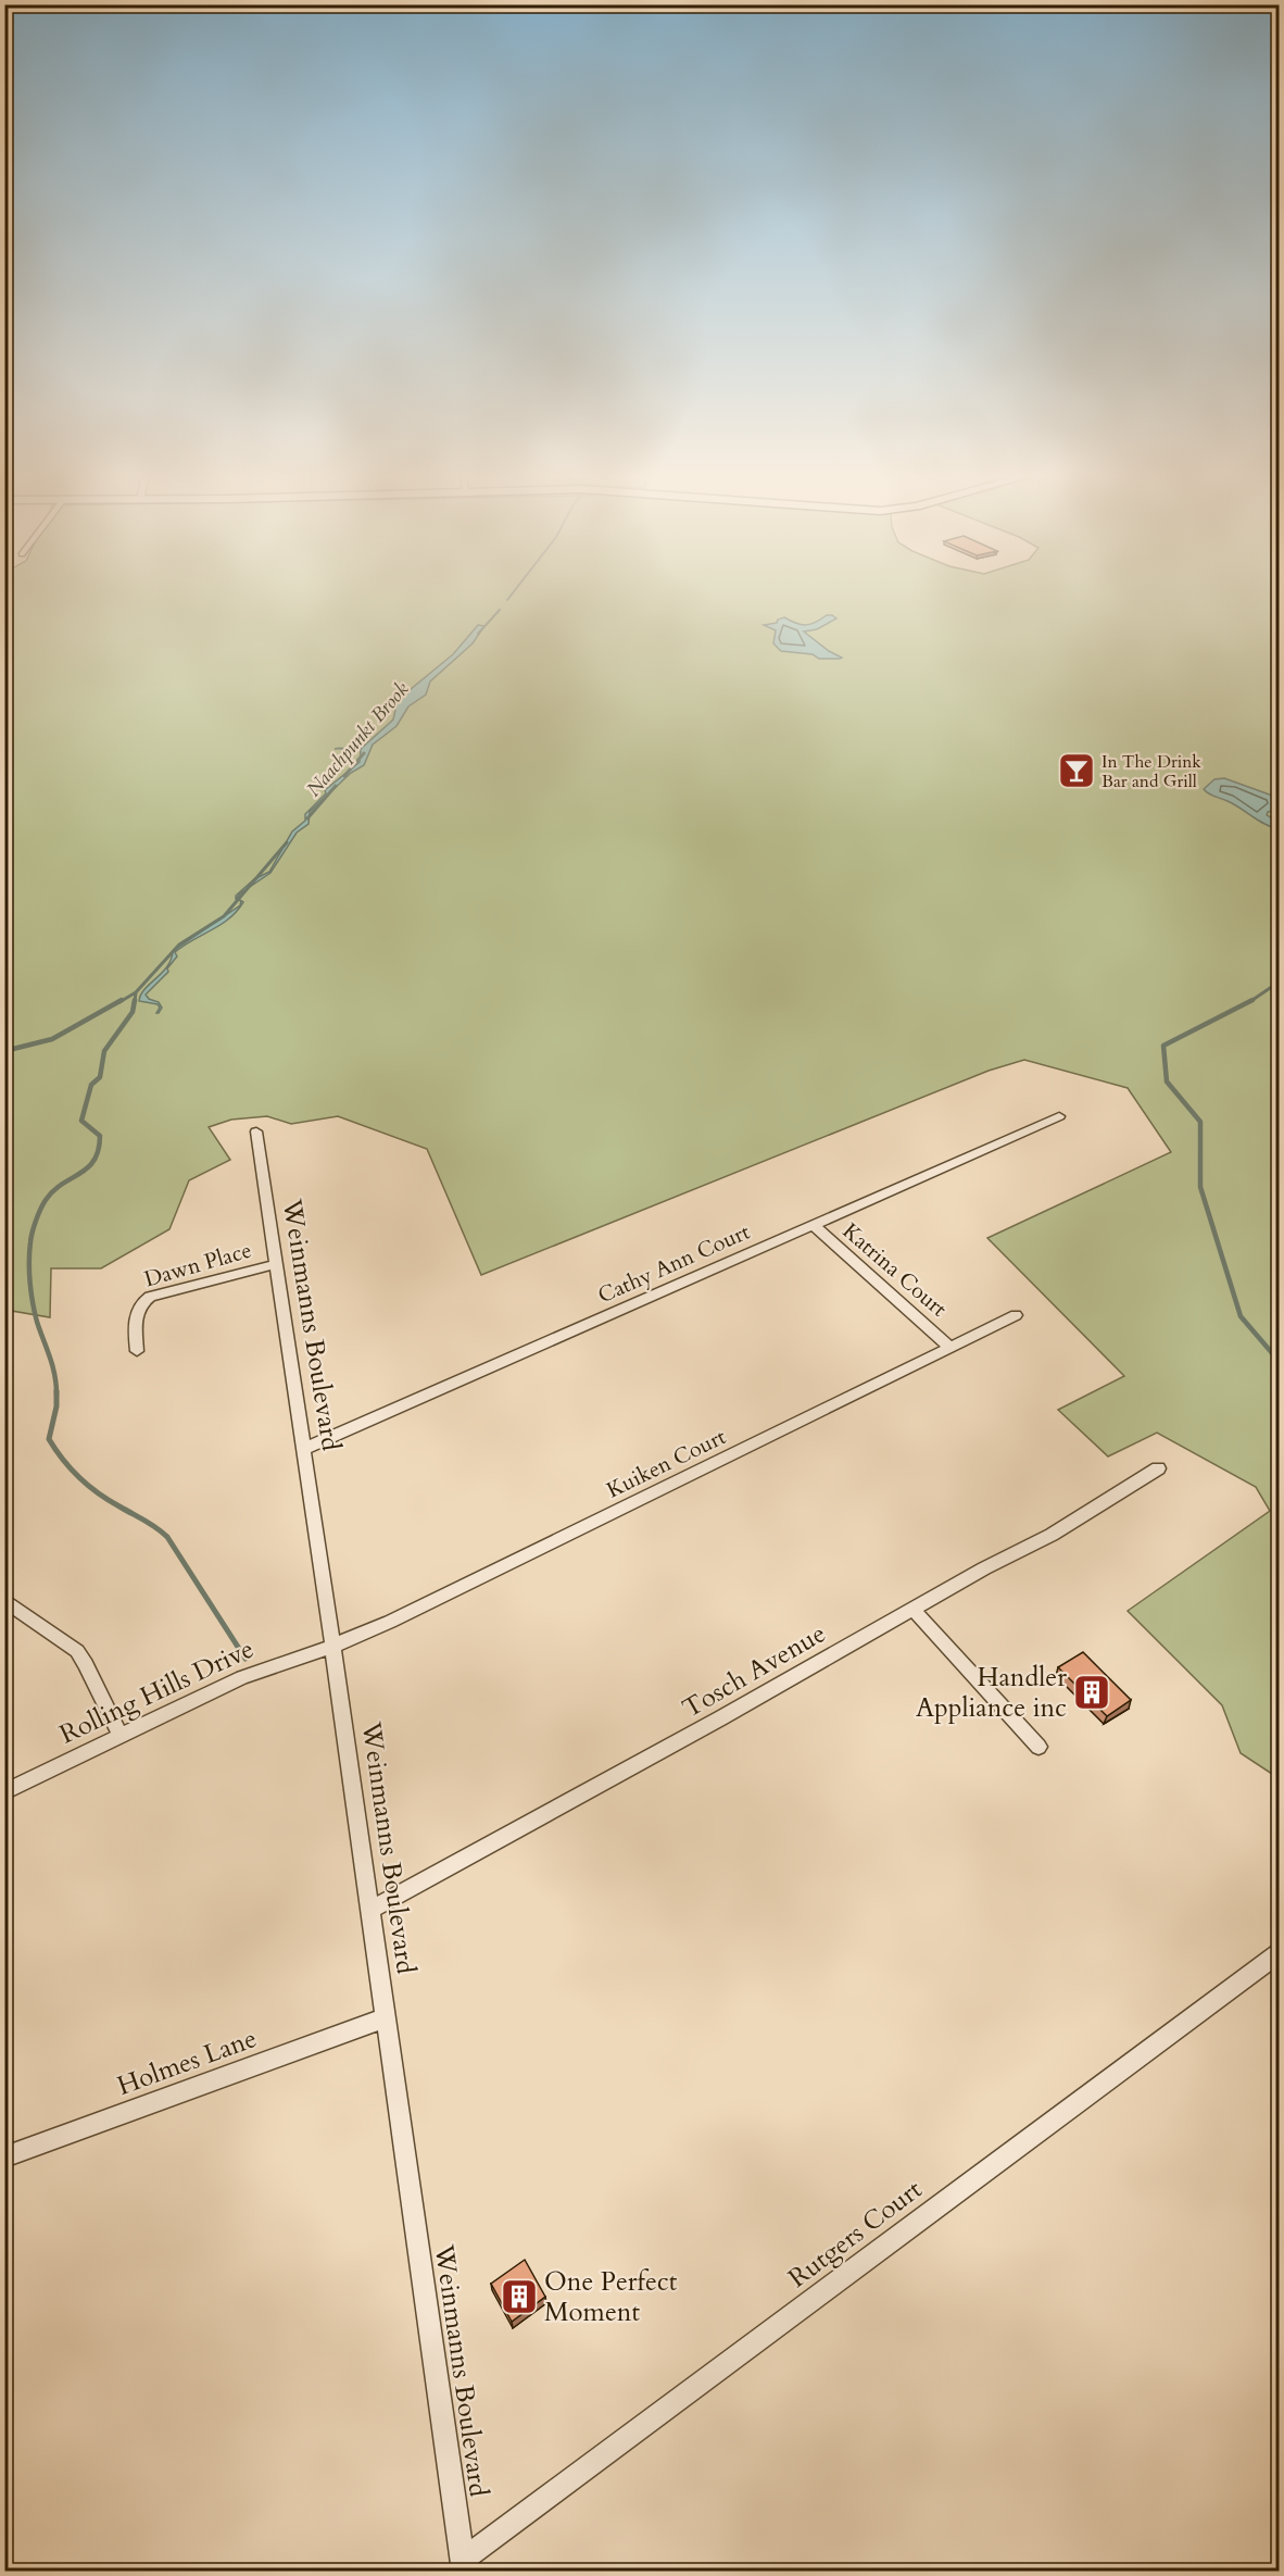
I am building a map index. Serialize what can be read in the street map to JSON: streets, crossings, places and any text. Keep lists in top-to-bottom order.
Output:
{
  "streets": {
    "street": [
      "Cathy Ann Court",
      "Dawn Place",
      "Katrina Court",
      "Weinmanns Boulevard",
      "Kuiken Court",
      "Tosch Avenue",
      "Rolling Hills Drive",
      "Holmes Lane",
      "Rutgers Court"
    ]
  },
  "crossings": [
    ["Cathy Ann Court", "Katrina Court"],
    ["Cathy Ann Court", "Weinmanns Boulevard"],
    ["Dawn Place", "Weinmanns Boulevard"],
    ["Katrina Court", "Kuiken Court"],
    ["Weinmanns Boulevard", "Kuiken Court"],
    ["Weinmanns Boulevard", "Tosch Avenue"],
    ["Weinmanns Boulevard", "Rolling Hills Drive"],
    ["Weinmanns Boulevard", "Holmes Lane"],
    ["Weinmanns Boulevard", "Rutgers Court"],
    ["Kuiken Court", "Rolling Hills Drive"]
  ],
  "water": ["Naachpunkt Brook"],
  "places": {
    "bar": ["In The Drink Bar and Grill"],
    "building": ["Handler Appliance inc", "One Perfect Moment"]
  }
}
